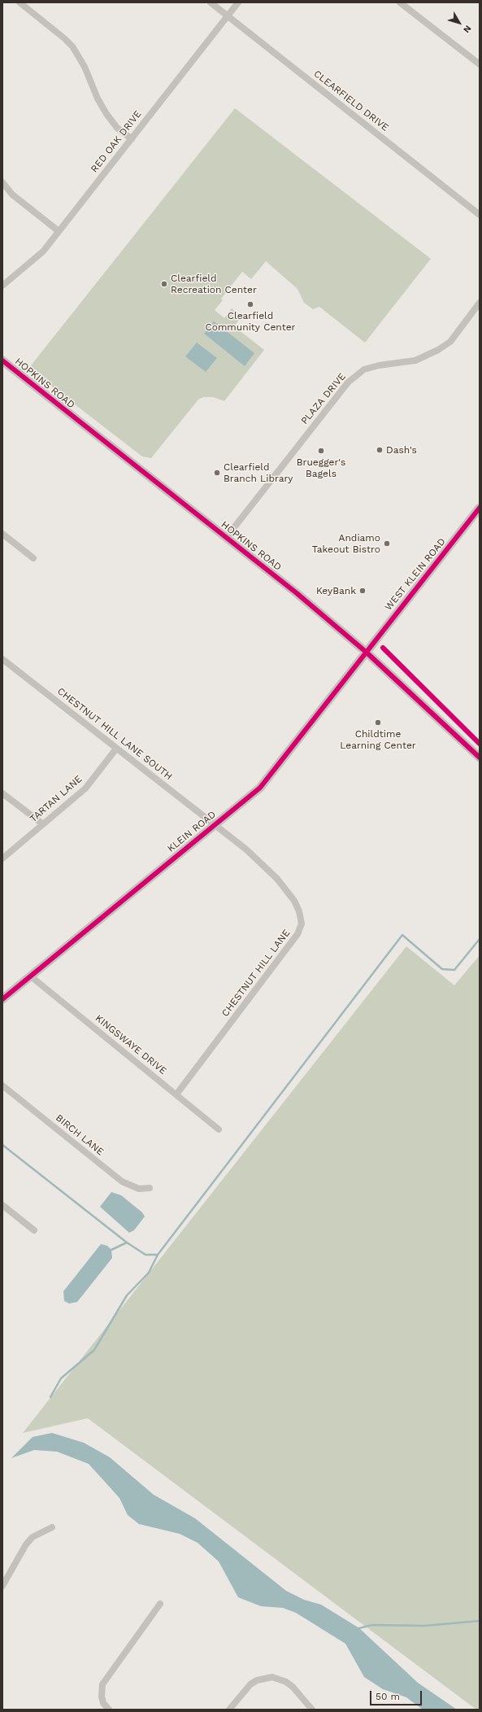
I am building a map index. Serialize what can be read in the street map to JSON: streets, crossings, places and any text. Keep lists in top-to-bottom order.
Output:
{
  "streets": {
    "street": [
      "CLEARFIELD DRIVE",
      "RED OAK DRIVE",
      "HOPKINS ROAD",
      "PLAZA DRIVE",
      "WEST KLEIN ROAD",
      "CHESTNUT HILL LANE SOUTH",
      "TARTAN LANE",
      "KLEIN ROAD",
      "CHESTNUT HILL LANE",
      "KINGSWAYE DRIVE",
      "BIRCH LANE"
    ]
  },
  "crossings": [
    ["CLEARFIELD DRIVE", "RED OAK DRIVE"],
    ["HOPKINS ROAD", "PLAZA DRIVE"],
    ["HOPKINS ROAD", "WEST KLEIN ROAD"],
    ["HOPKINS ROAD", "KLEIN ROAD"],
    ["WEST KLEIN ROAD", "KLEIN ROAD"],
    ["CHESTNUT HILL LANE SOUTH", "TARTAN LANE"],
    ["CHESTNUT HILL LANE SOUTH", "KLEIN ROAD"],
    ["CHESTNUT HILL LANE SOUTH", "CHESTNUT HILL LANE"],
    ["KLEIN ROAD", "CHESTNUT HILL LANE"],
    ["KLEIN ROAD", "KINGSWAYE DRIVE"],
    ["CHESTNUT HILL LANE", "KINGSWAYE DRIVE"]
  ],
  "places": [
    "Clearfield Recreation Center",
    "Clearfield Community Center",
    "Dash's",
    "Bruegger's Bagels",
    "Clearfield Branch Library",
    "Andiamo Takeout Bistro",
    "KeyBank",
    "Childtime Learning Center"
  ],
  "scale_bar": "50 m",
  "north": "bottom right"
}
